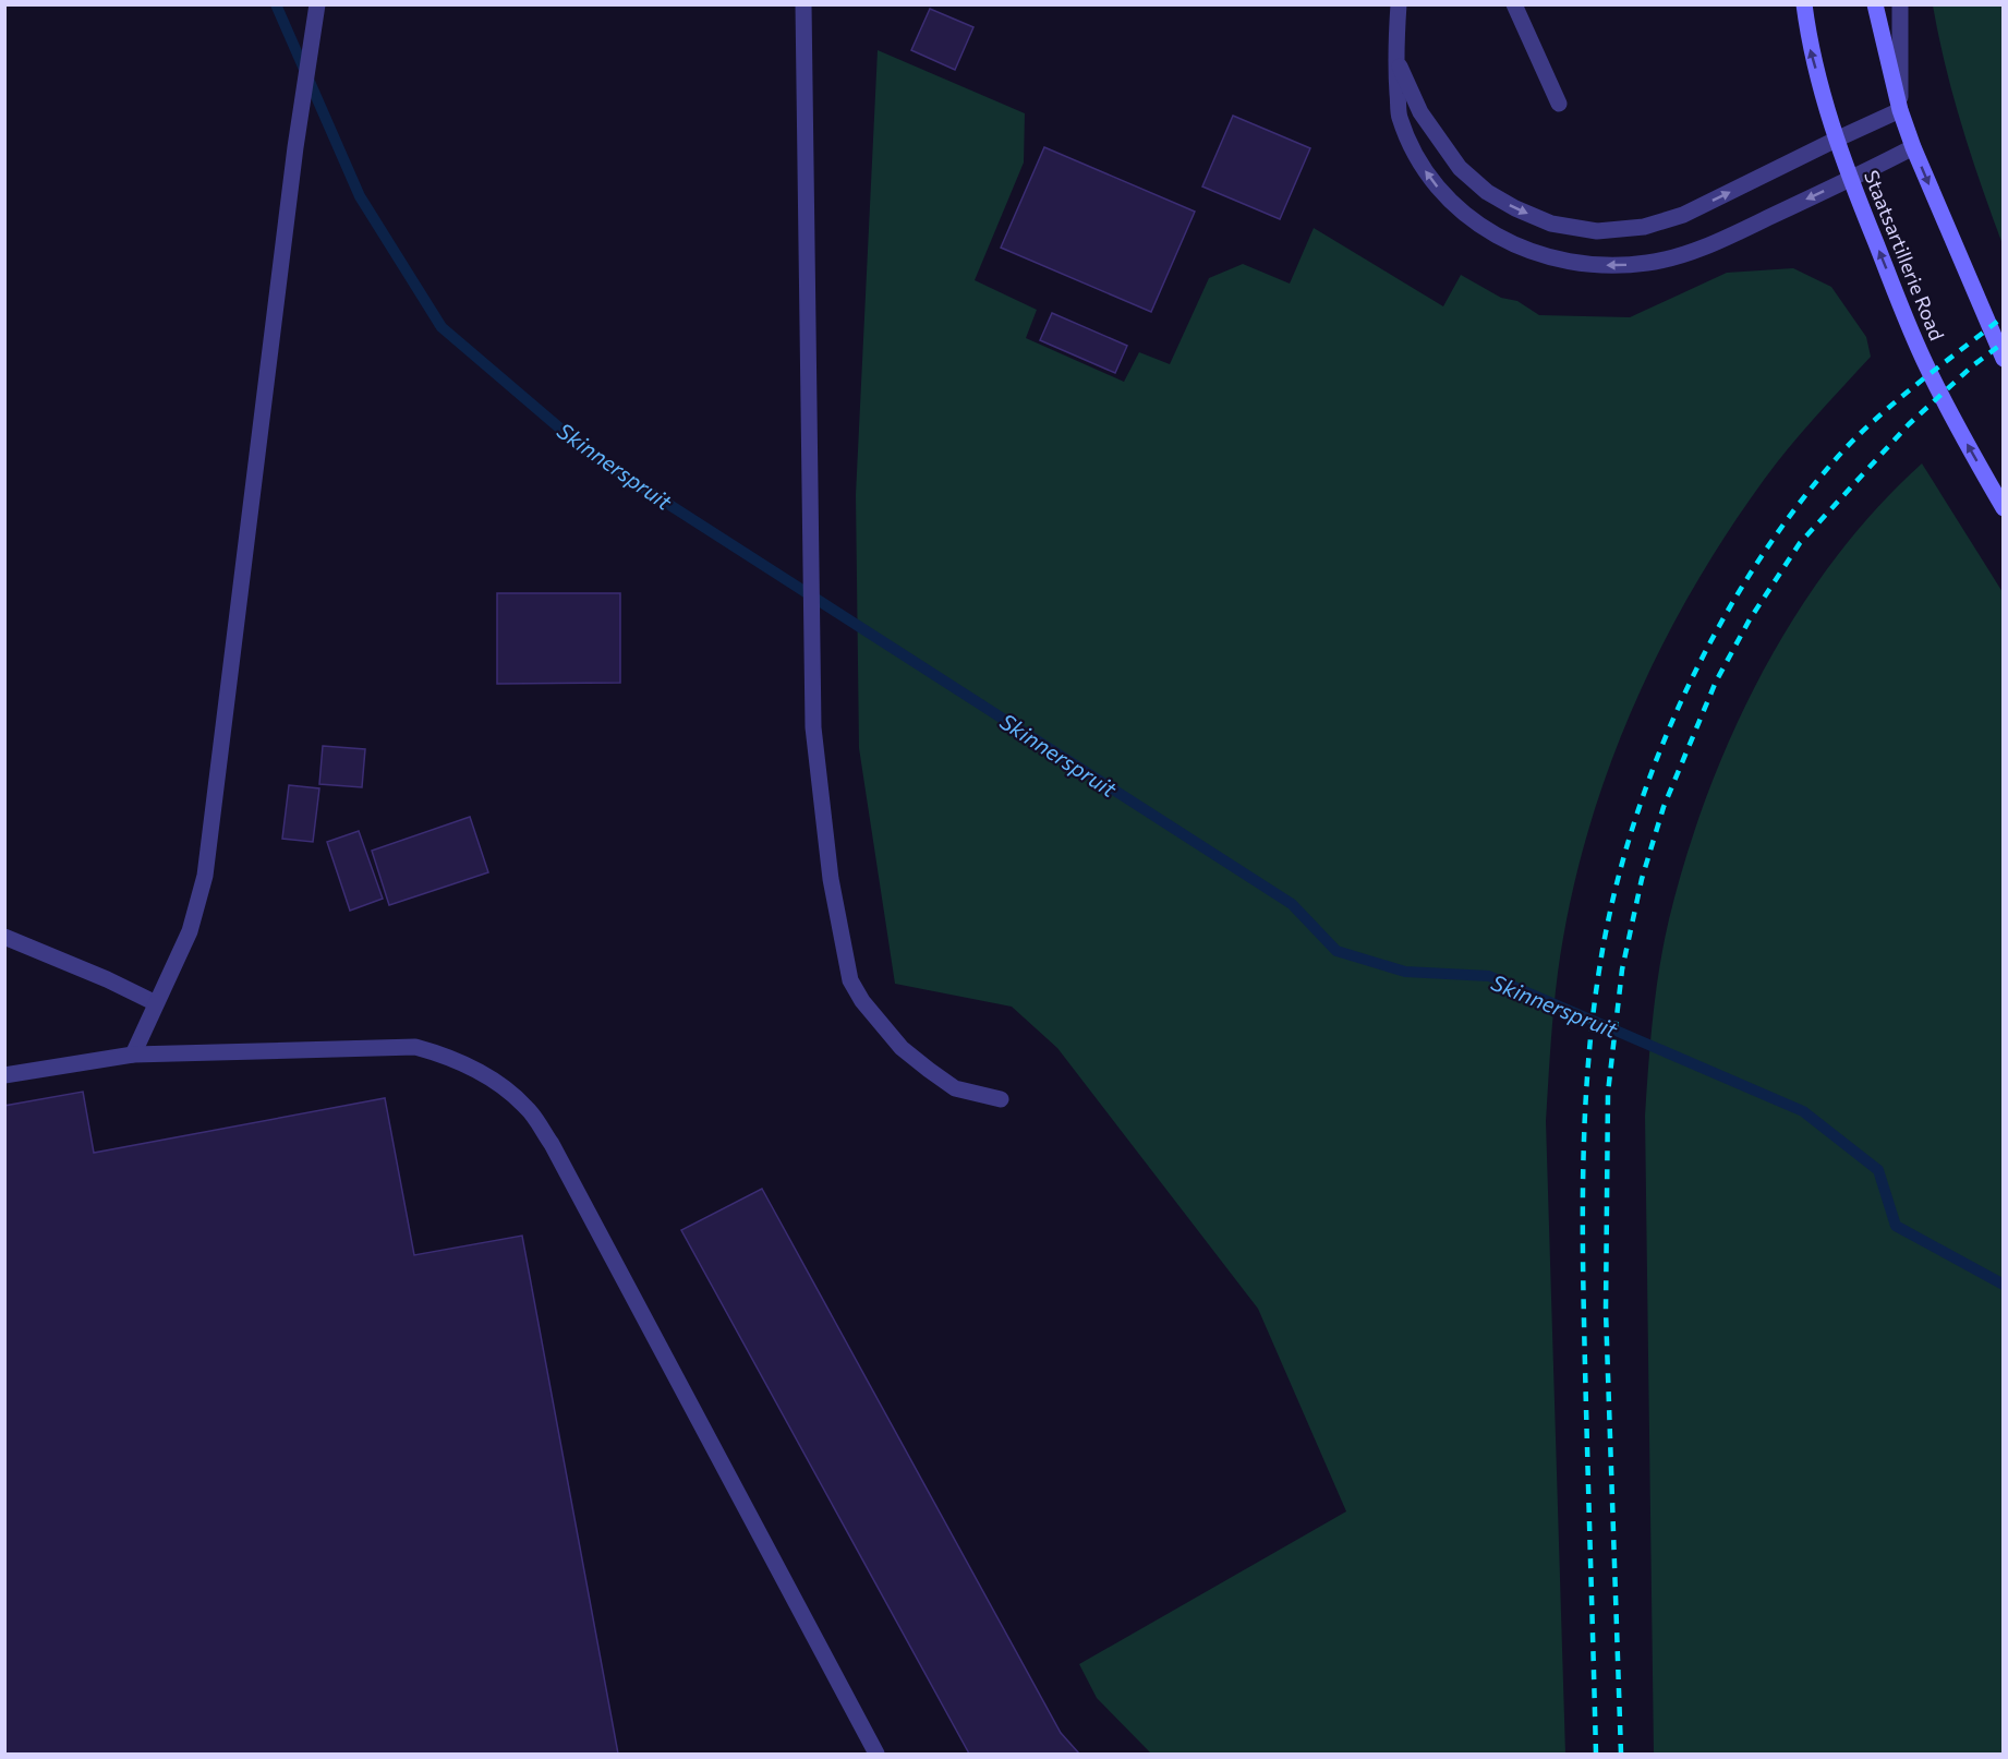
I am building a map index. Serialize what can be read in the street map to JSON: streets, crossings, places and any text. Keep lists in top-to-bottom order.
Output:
{
  "streets": {
    "street": ["Staatsartillerie Road"]
  },
  "water": ["Skinnerspruit"]
}
